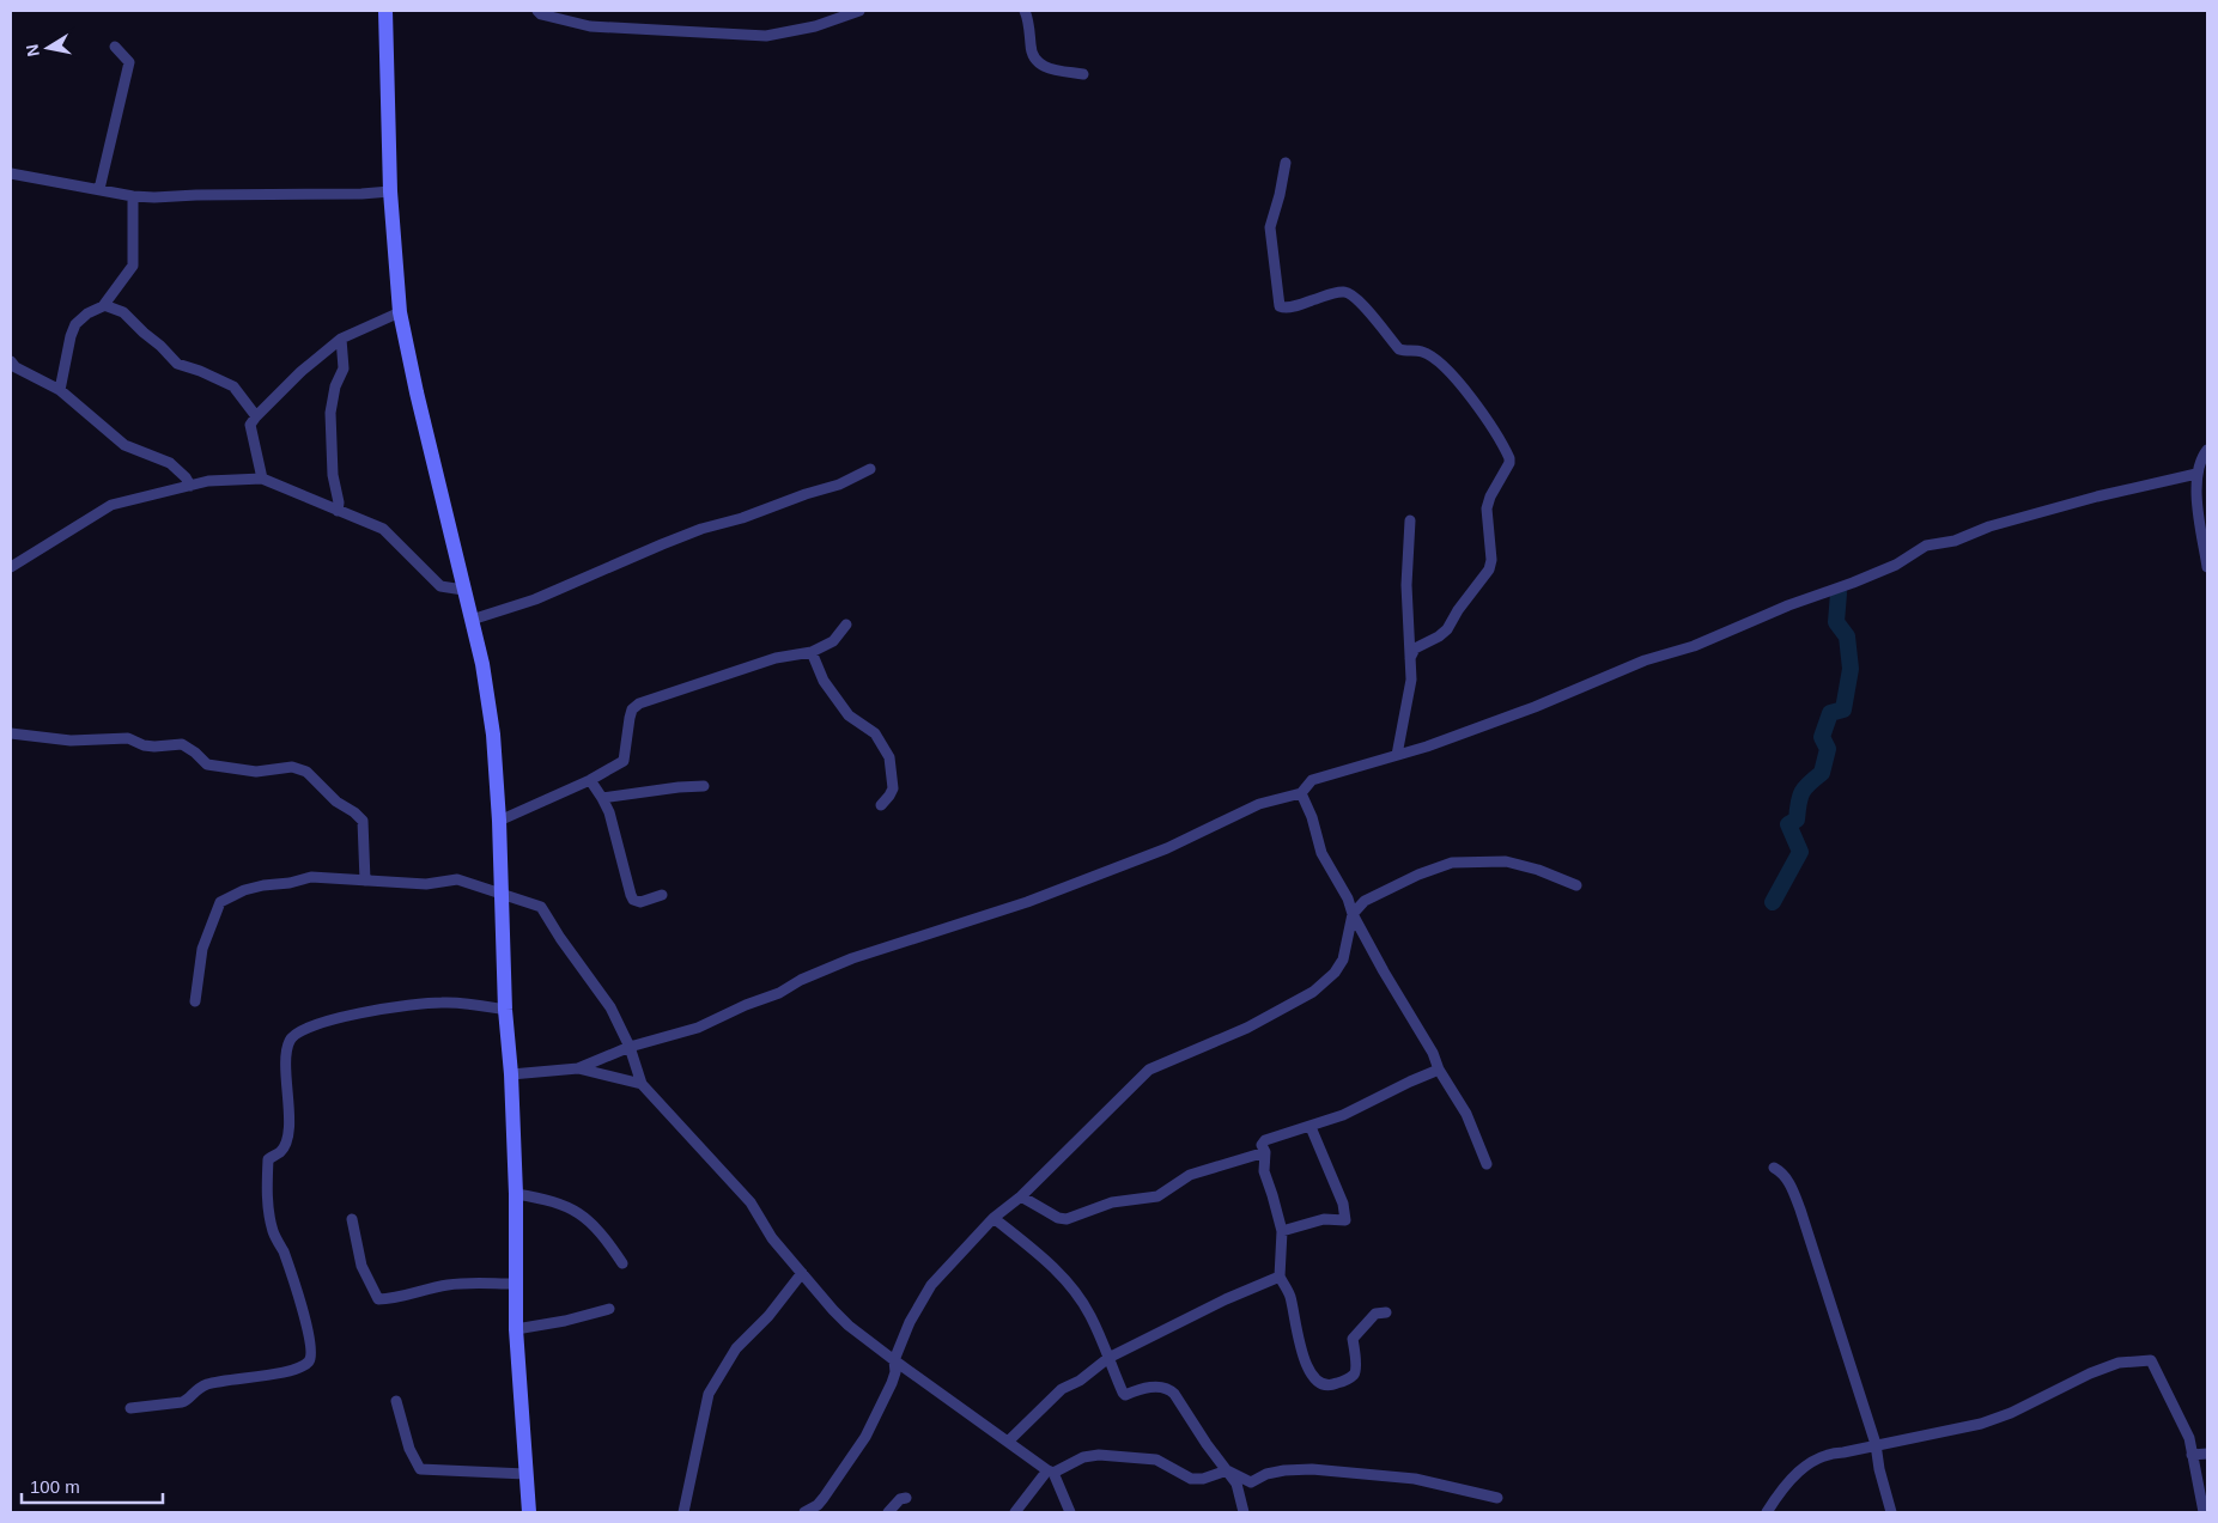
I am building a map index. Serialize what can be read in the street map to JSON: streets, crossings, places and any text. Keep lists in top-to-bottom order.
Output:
{
  "scale_bar": "100 m",
  "north": "left"
}
